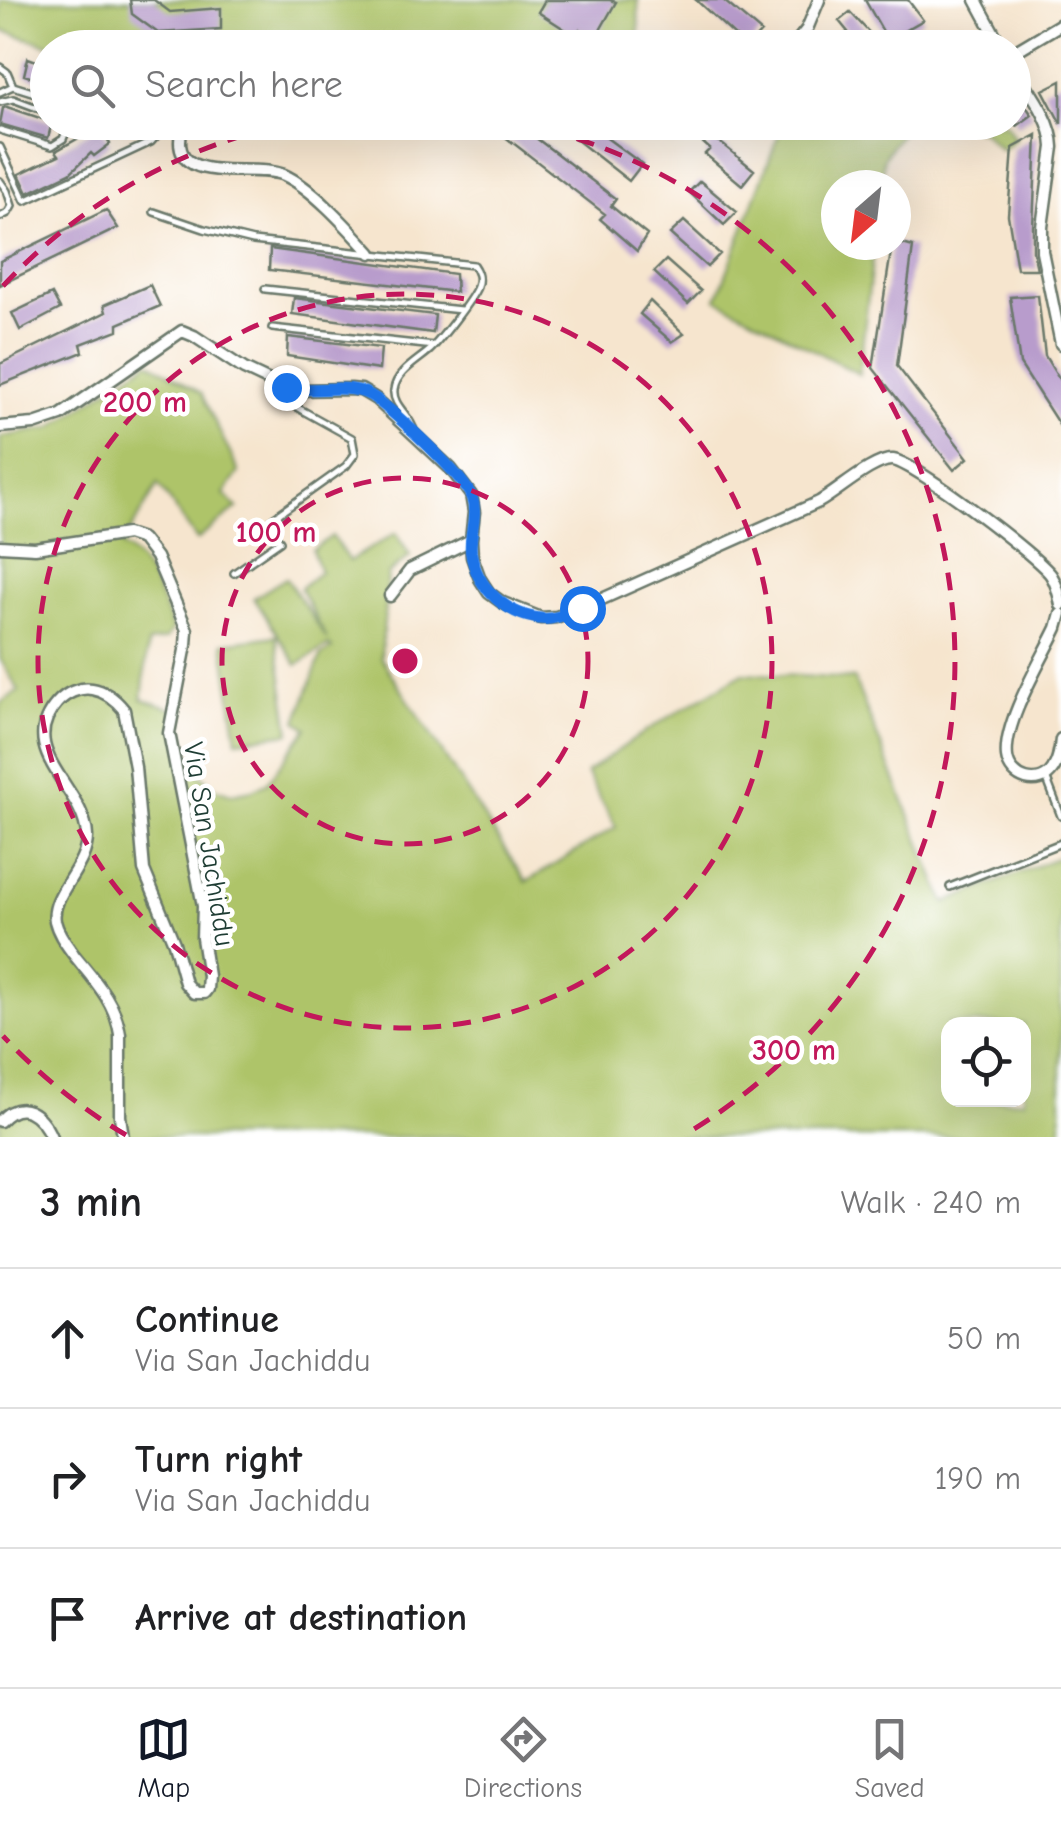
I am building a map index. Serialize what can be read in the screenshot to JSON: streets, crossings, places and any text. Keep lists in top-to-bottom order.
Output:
{
  "streets": {
    "street": ["Via San Jachiddu"]
  },
  "north": "bottom left",
  "page": {
    "search": "Search here",
    "heading": ["3 min", "Walk · 240 m"],
    "list": [
      ["Continue", "Via San Jachiddu", "50 m"],
      ["Turn right", "Via San Jachiddu", "190 m"],
      "Arrive at destination"
    ],
    "nav": ["Map", "Directions", "Saved"]
  },
  "rings": ["200 m", "100 m", "300 m"]
}
